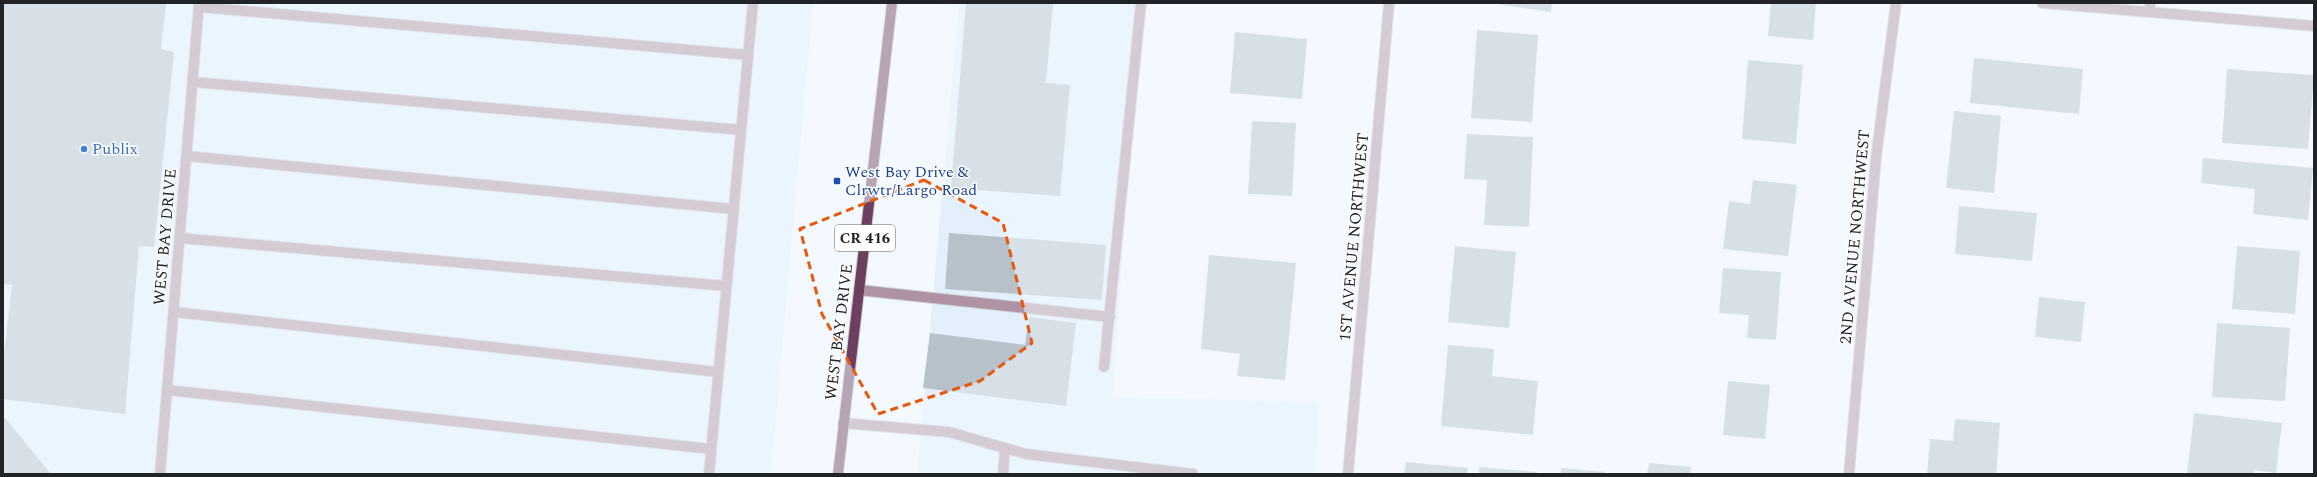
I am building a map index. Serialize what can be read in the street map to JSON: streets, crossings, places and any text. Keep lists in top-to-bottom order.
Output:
{
  "streets": {
    "main road": ["WEST BAY DRIVE", "CR 416"],
    "street": ["1ST AVENUE NORTHWEST", "2ND AVENUE NORTHWEST"]
  },
  "places": {
    "other": ["Publix"],
    "transit": ["West Bay Drive & Clrwtr/Largo Road"]
  }
}
